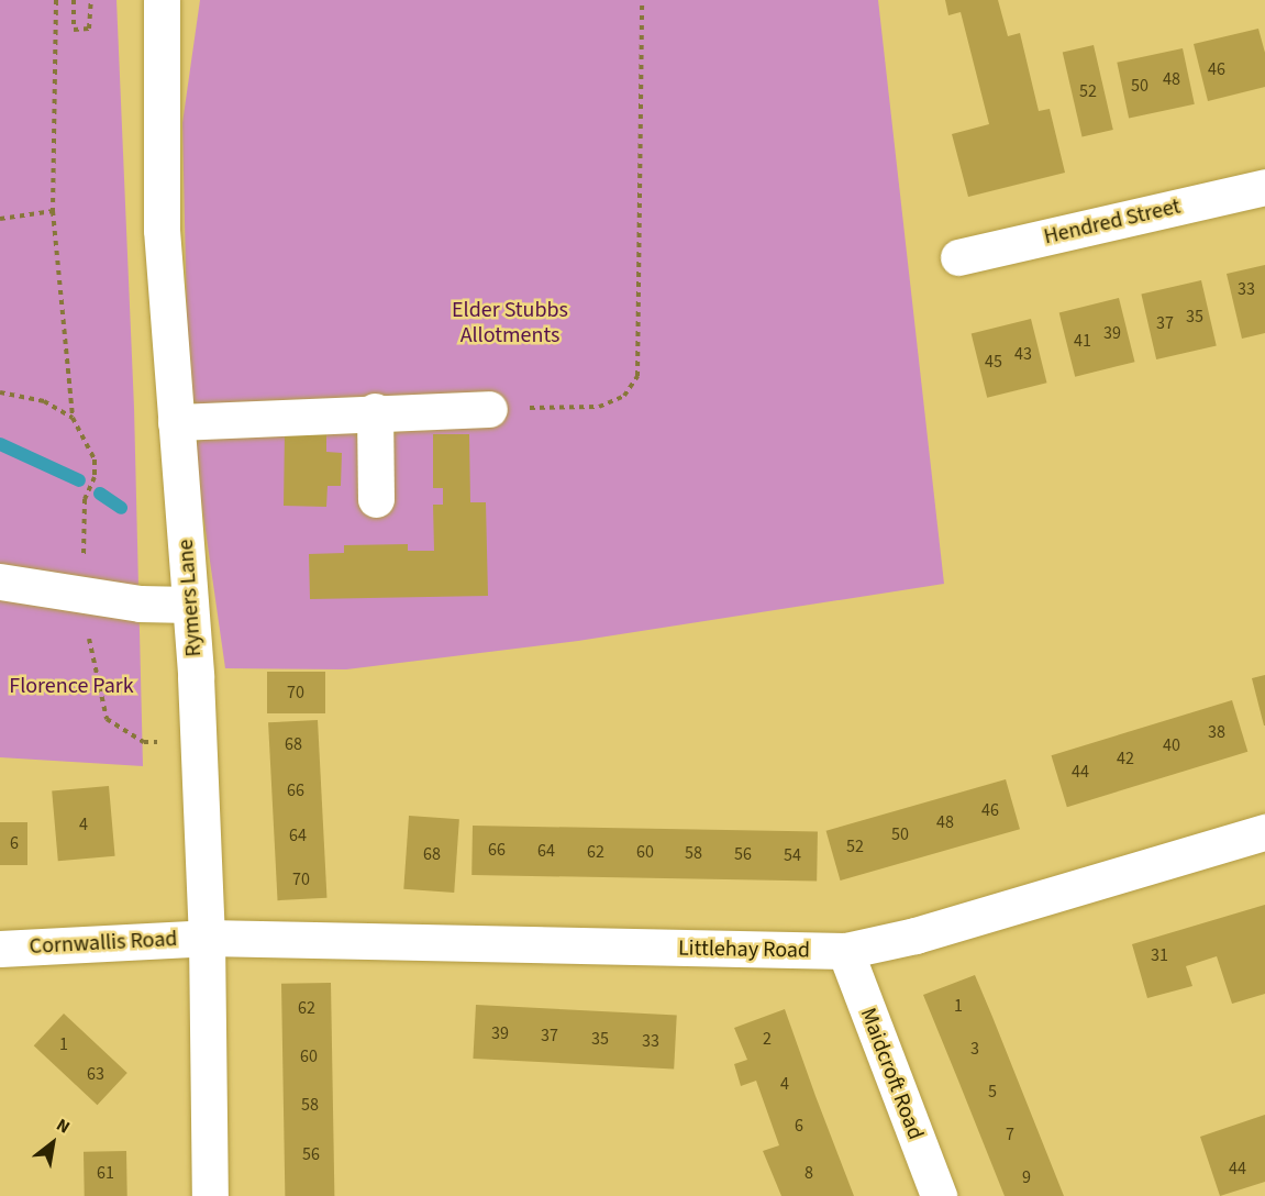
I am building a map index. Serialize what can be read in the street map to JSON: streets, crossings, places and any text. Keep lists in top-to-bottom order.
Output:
{
  "streets": {
    "street": [
      "Hendred Street",
      "Rymers Lane",
      "Cornwallis Road",
      "Littlehay Road",
      "Maidcroft Road"
    ]
  },
  "crossings": [
    ["Rymers Lane", "Cornwallis Road"],
    ["Rymers Lane", "Littlehay Road"],
    ["Cornwallis Road", "Littlehay Road"],
    ["Littlehay Road", "Maidcroft Road"]
  ],
  "parks": ["Elder Stubbs Allotments", "Florence Park"],
  "house_numbers": [
    "46",
    "48",
    "50",
    "52",
    "33",
    "35",
    "37",
    "39",
    "41",
    "43",
    "45",
    "70",
    "38",
    "68",
    "40",
    "42",
    "44",
    "66",
    "46",
    "48",
    "4",
    "50",
    "64",
    "6",
    "52",
    "66",
    "64",
    "62",
    "60",
    "58",
    "68",
    "56",
    "54",
    "70",
    "31",
    "1",
    "62",
    "39",
    "37",
    "35",
    "2",
    "33",
    "1",
    "3",
    "60",
    "63",
    "4",
    "5",
    "58",
    "6",
    "7",
    "56",
    "44",
    "61",
    "8",
    "9"
  ],
  "north": "top right"
}
